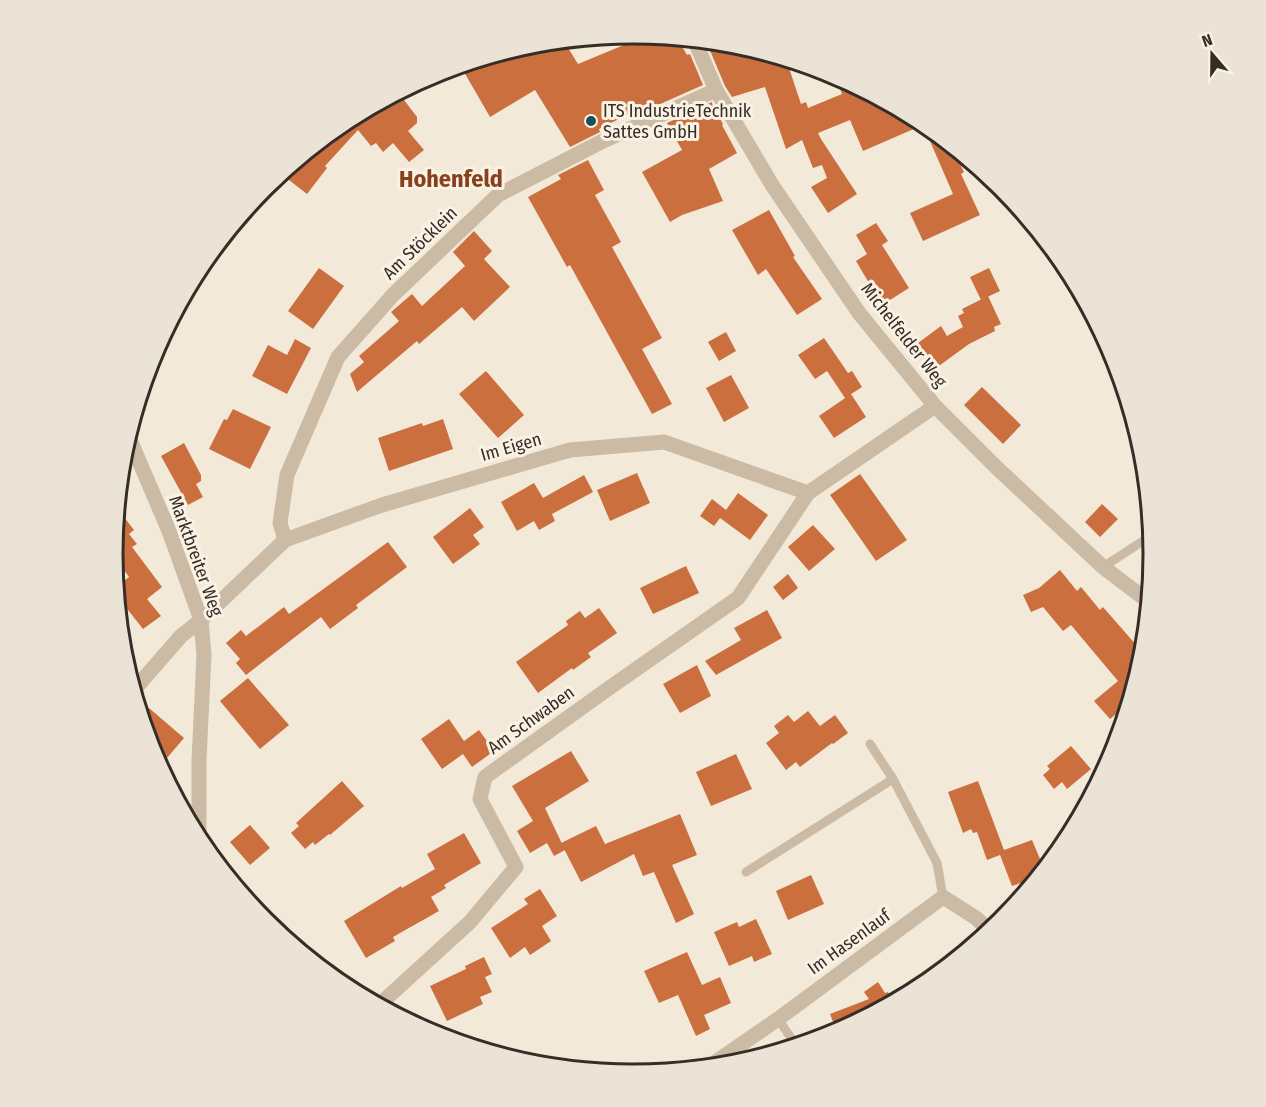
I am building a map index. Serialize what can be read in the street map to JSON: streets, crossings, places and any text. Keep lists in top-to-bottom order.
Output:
{
  "streets": {
    "street": [
      "Am Stöcklein",
      "Michelfelder Weg",
      "Im Eigen",
      "Marktbreiter Weg",
      "Am Schwaben",
      "Im Hasenlauf"
    ]
  },
  "crossings": [
    ["Am Stöcklein", "Michelfelder Weg"],
    ["Am Stöcklein", "Im Eigen"],
    ["Im Eigen", "Marktbreiter Weg"],
    ["Im Eigen", "Am Schwaben"]
  ],
  "districts": ["Hohenfeld"],
  "places": ["ITS IndustrieTechnik Sattes GmbH"],
  "north": "top"
}
